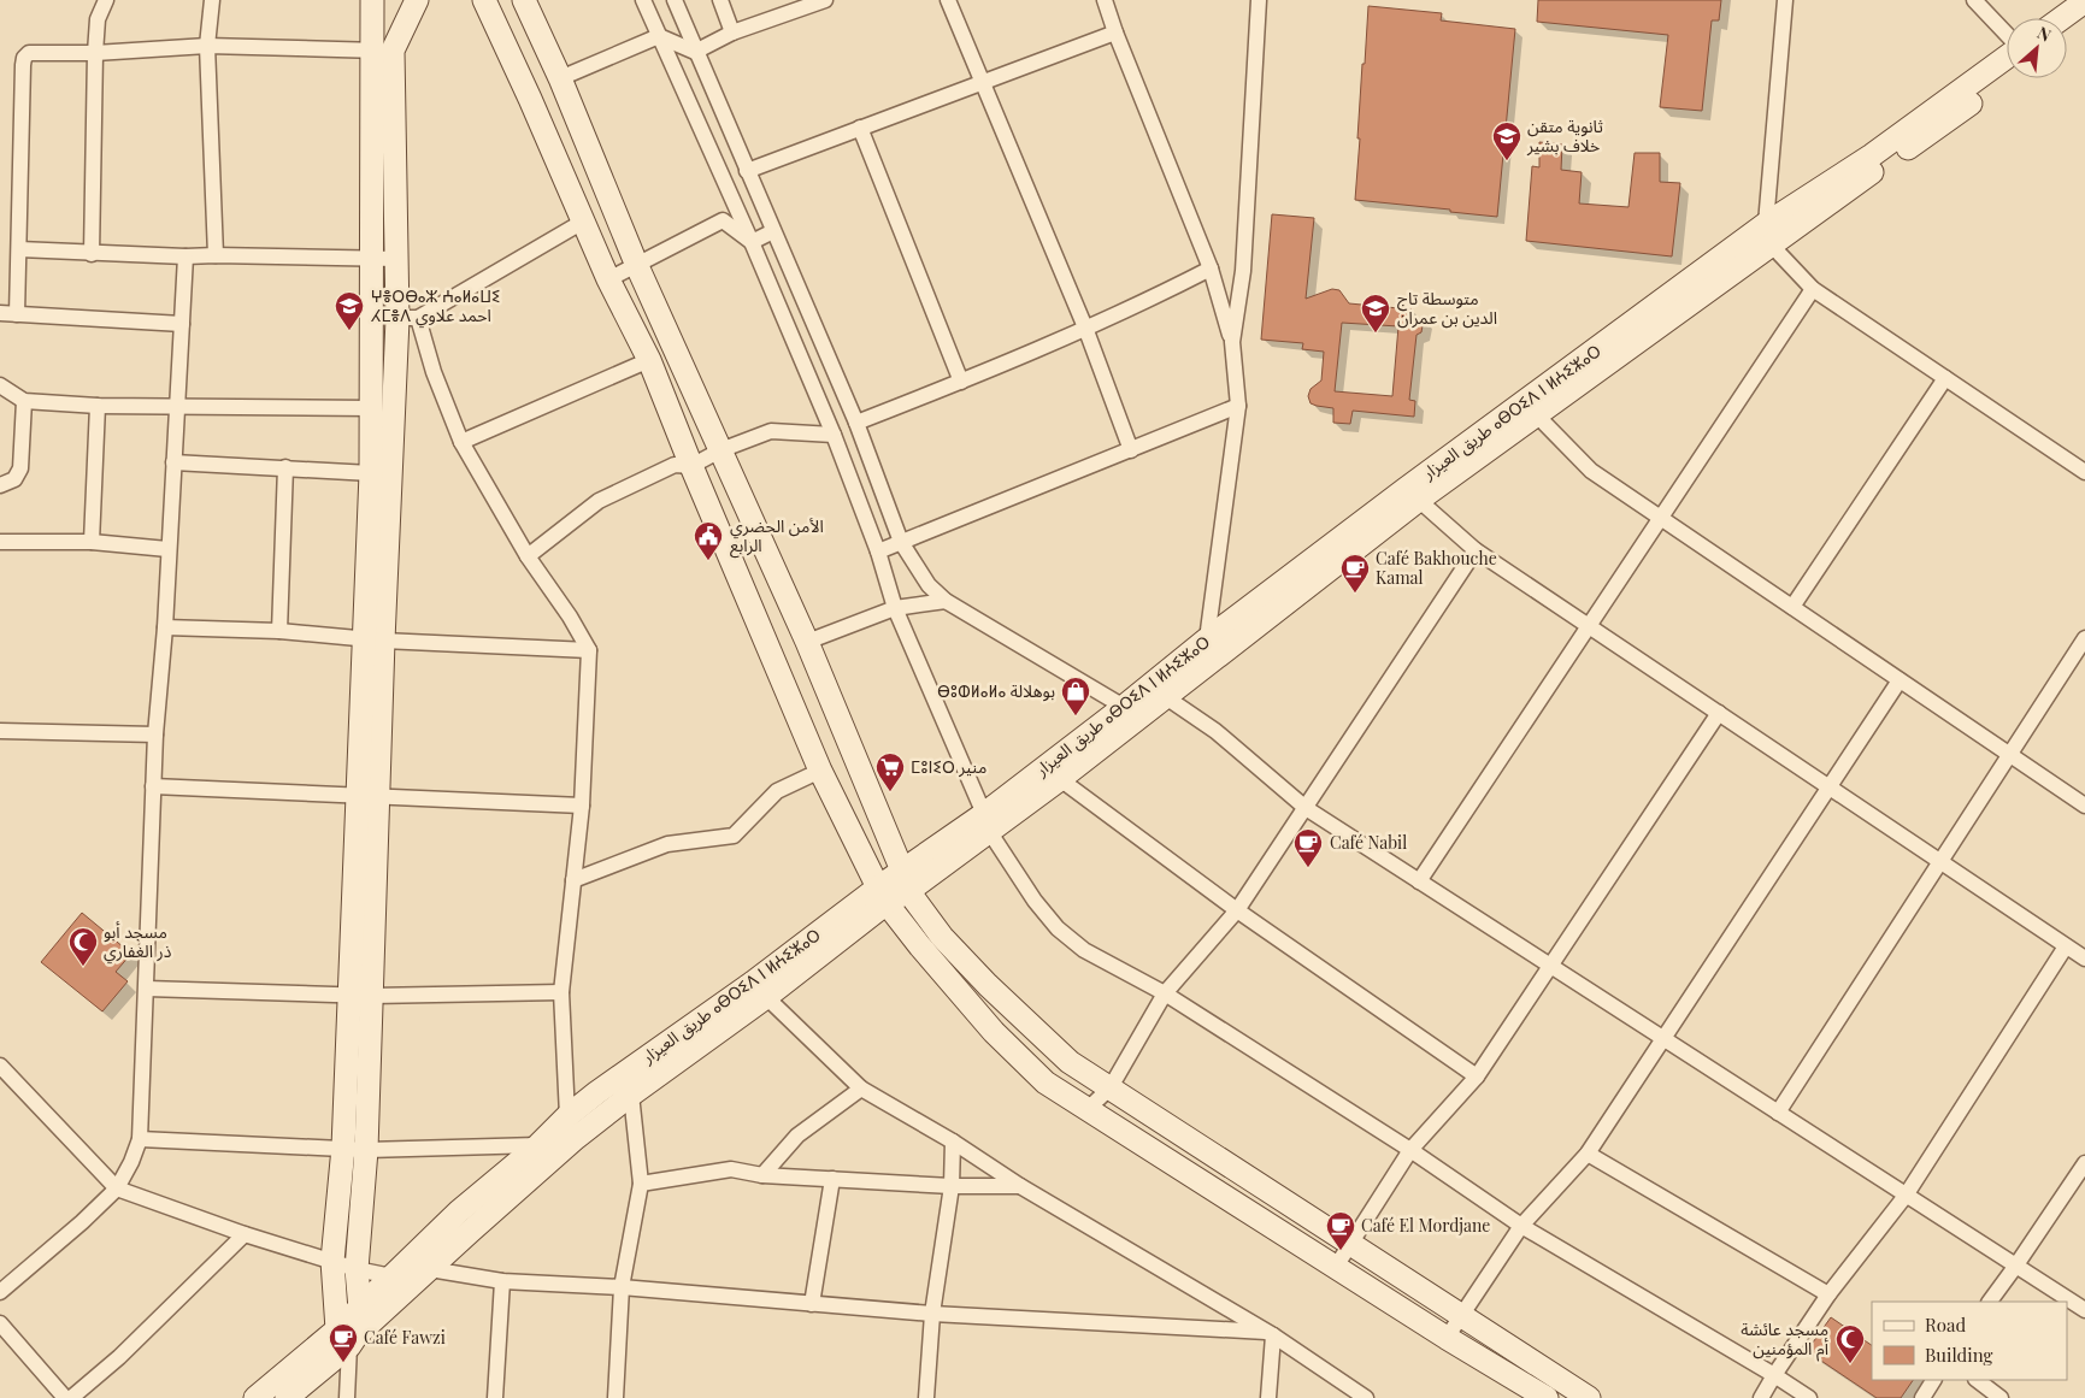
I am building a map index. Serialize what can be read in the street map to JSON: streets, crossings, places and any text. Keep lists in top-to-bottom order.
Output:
{
  "streets": {
    "main road": ["طريق العيزار ⴰⴱⵔⵉⴷ ⵏ ⵍⵄⵉⵣⴰⵔ"]
  },
  "places": {
    "school or university": ["ثانوية متقن خلاف بشير", "ⵖⴻⵔⴱⴰⵣ ⵄⴰⵍⴰⵡⵉ ⵃⵎⴻⴷ احمد علاوي", "متوسطة تاج الدين بن عمران"],
    "public building": ["الأمن الحضري الرابع"],
    "cafe": [
      "Café Bakhouche Kamal",
      "Café Nabil",
      "Café El Mordjane",
      "Café Fawzi"
    ],
    "shop": ["ⴱⵓⵀⵍⴰⵍⴰ بوهلالة"],
    "supermarket": ["ⵎⵓⵏⵉⵔ منير"],
    "mosque": ["مسجد أبو ذر الغفاري", "مسجد عائشة أم المؤمنين"]
  },
  "legend": ["Road", "Building"],
  "north": "top right"
}
